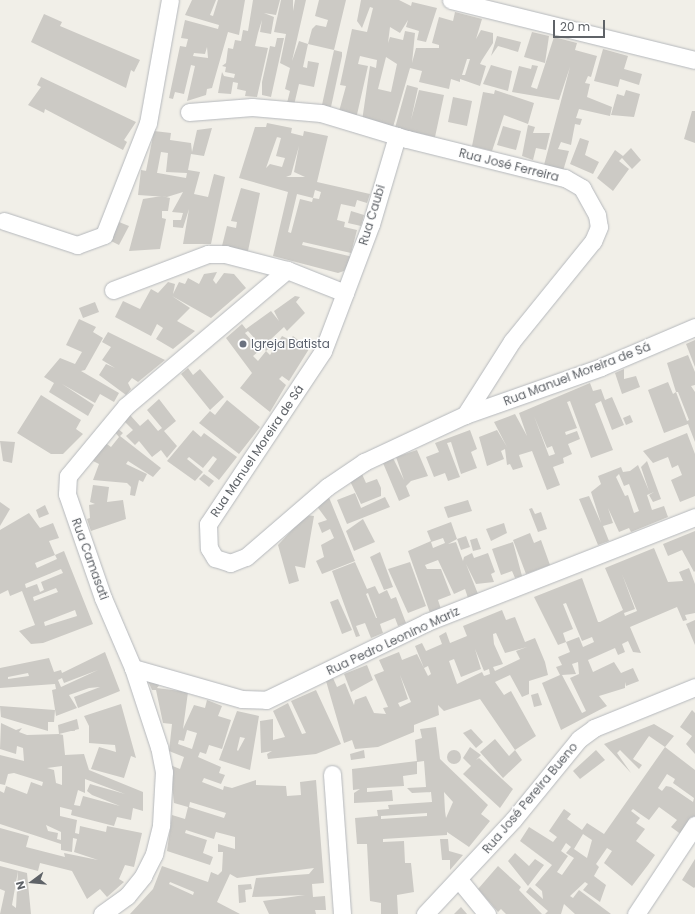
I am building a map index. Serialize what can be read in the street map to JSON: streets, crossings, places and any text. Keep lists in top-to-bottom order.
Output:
{
  "streets": {
    "street": [
      "Rua José Ferreira",
      "Rua Caubi",
      "Rua Manuel Moreira de Sá",
      "Rua Camasati",
      "Rua Pedro Leonino Mariz",
      "Rua José Pereira Bueno"
    ]
  },
  "crossings": [
    ["Rua José Ferreira", "Rua Caubi"],
    ["Rua José Ferreira", "Rua Manuel Moreira de Sá"],
    ["Rua Caubi", "Rua Manuel Moreira de Sá"],
    ["Rua Camasati", "Rua Pedro Leonino Mariz"]
  ],
  "places": ["Igreja Batista"],
  "scale_bar": "20 m",
  "north": "left"
}
